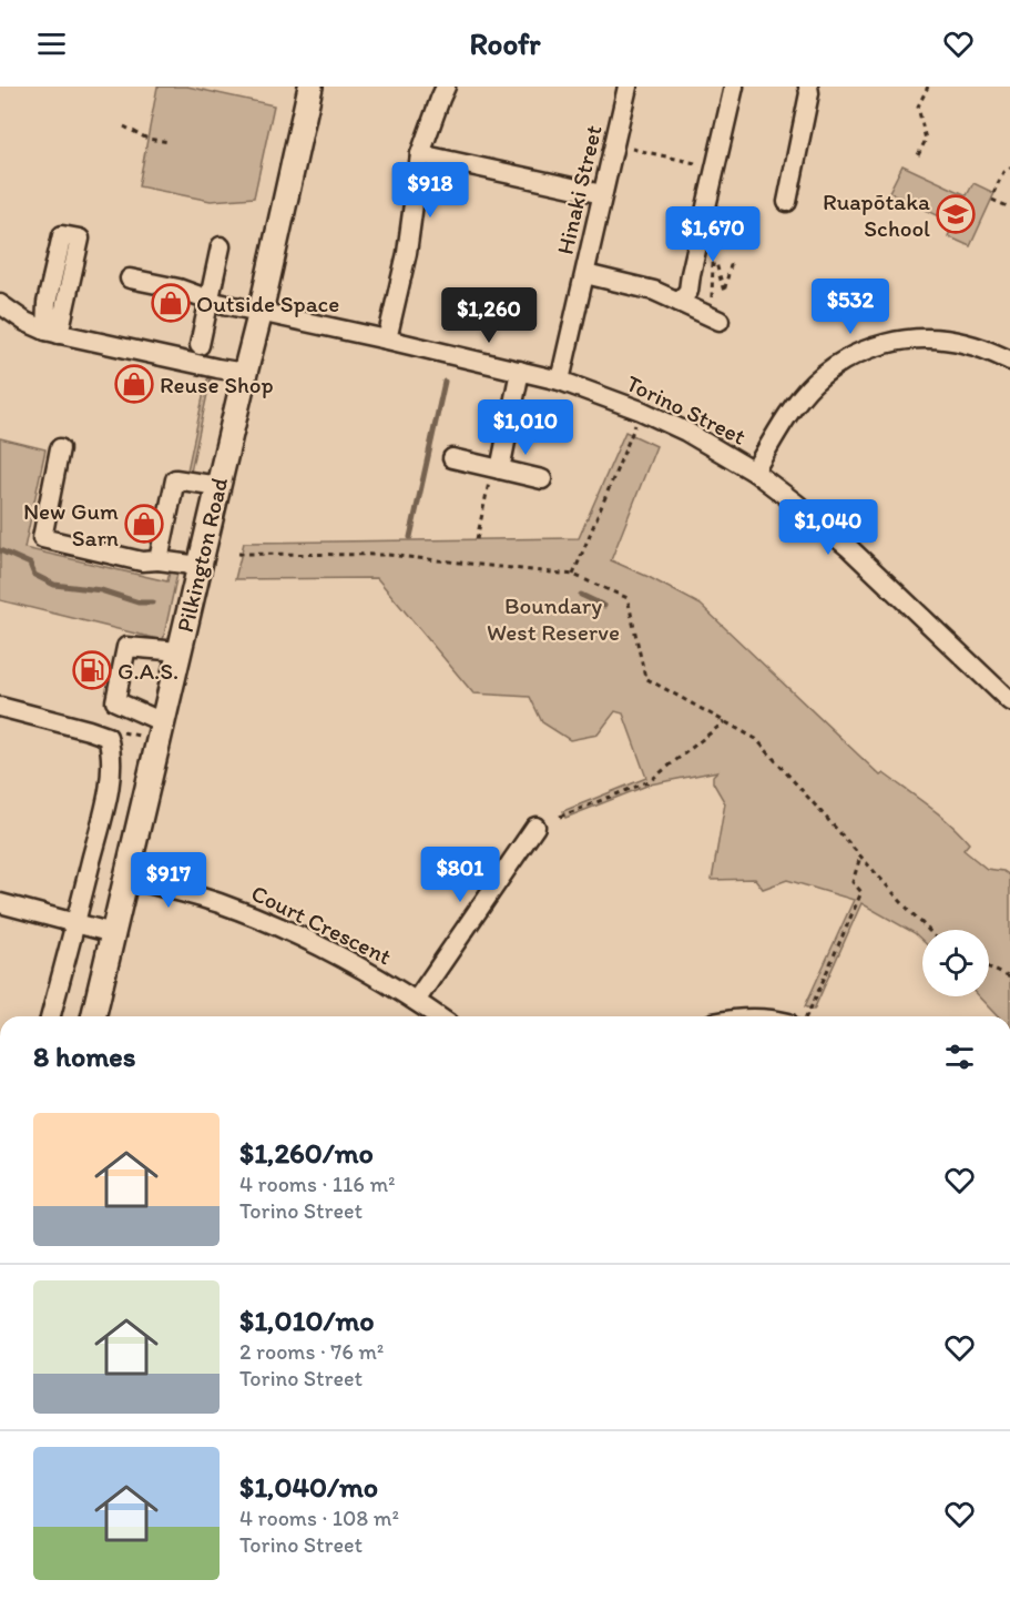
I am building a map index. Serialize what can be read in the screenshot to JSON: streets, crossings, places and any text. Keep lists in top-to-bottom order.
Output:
{
  "streets": {
    "main road": ["Pilkington Road"],
    "street": ["Hinaki Street", "Torino Street", "Court Crescent"]
  },
  "crossings": [
    ["Hinaki Street", "Torino Street"],
    ["Torino Street", "Pilkington Road"],
    ["Pilkington Road", "Court Crescent"]
  ],
  "parks": ["Boundary West Reserve"],
  "places": {
    "school or university": ["Ruapōtaka School"],
    "shop": ["Outside Space", "Reuse Shop", "New Gum Sarn"],
    "fuel station": ["G.A.S."]
  },
  "page": {
    "header": "Roofr",
    "price": [
      "$918",
      "$1,670",
      "$532",
      "$1,260",
      "$1,010",
      "$1,040",
      "$801",
      "$917"
    ],
    "heading": "8 homes",
    "list": [
      {
        "name": "$1,260/mo",
        "note": "4 rooms · 116 m² · Torino Street"
      },
      {
        "name": "$1,010/mo",
        "note": "2 rooms · 76 m² · Torino Street"
      },
      {
        "name": "$1,040/mo",
        "note": "4 rooms · 108 m² · Torino Street"
      }
    ]
  }
}
